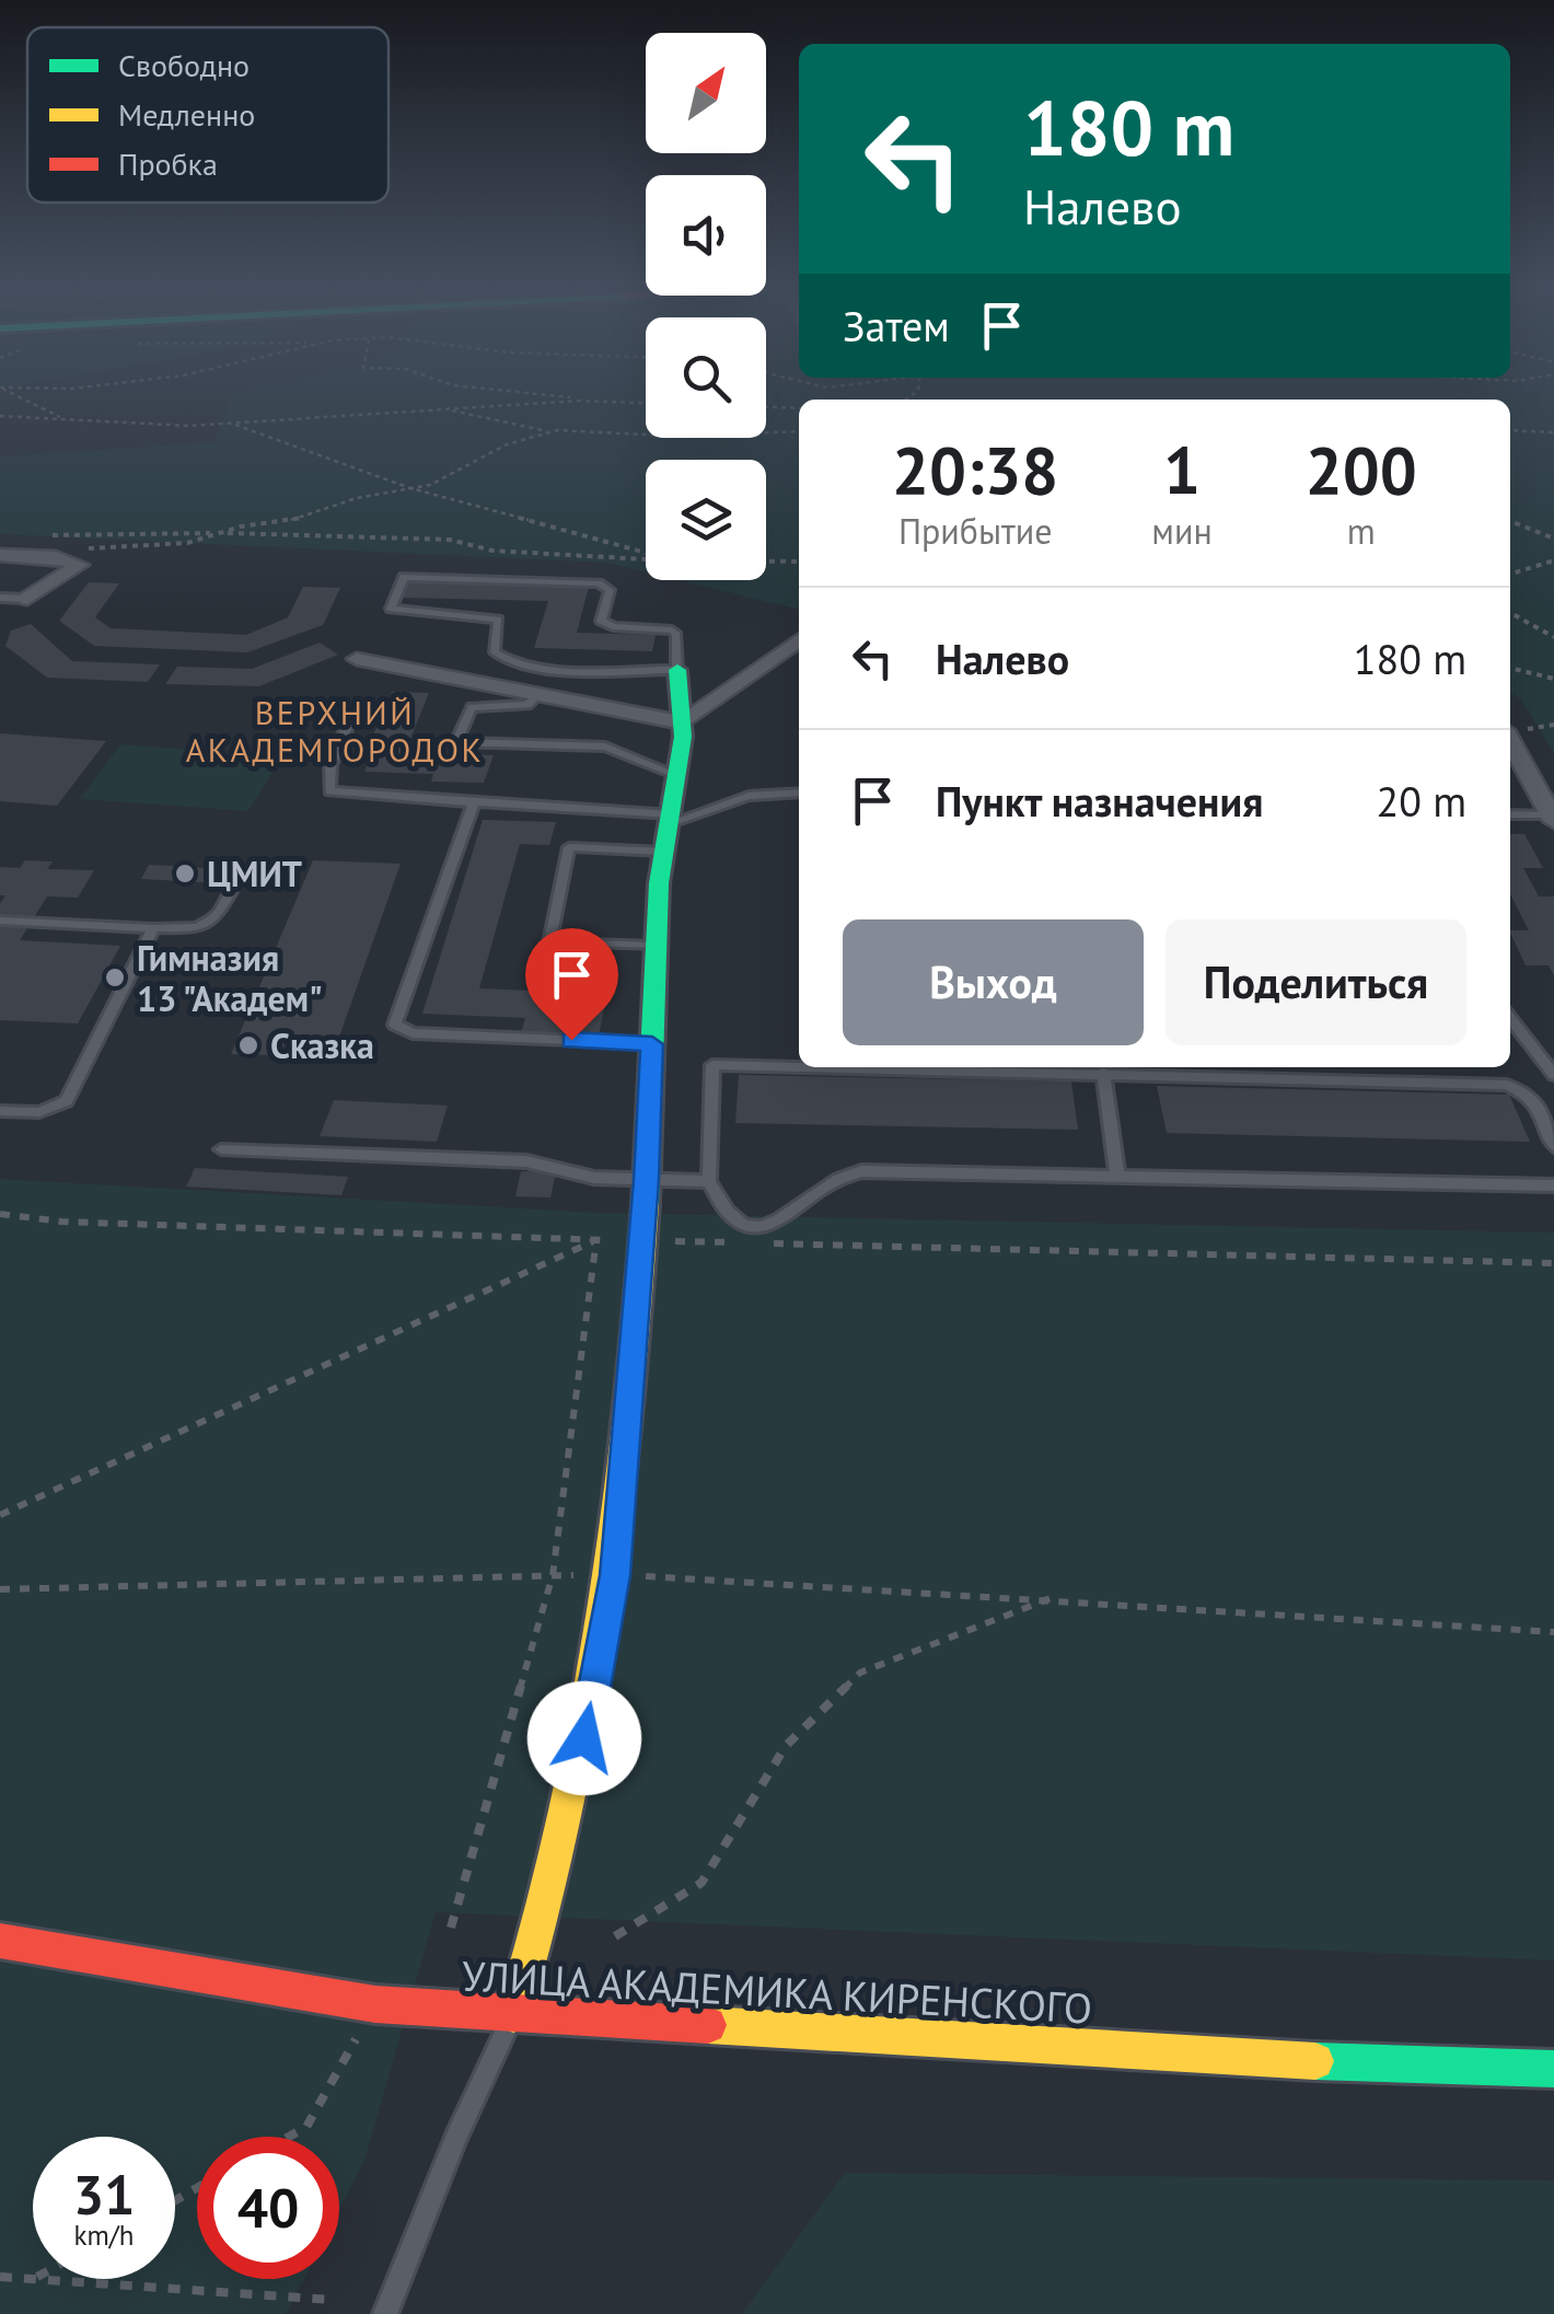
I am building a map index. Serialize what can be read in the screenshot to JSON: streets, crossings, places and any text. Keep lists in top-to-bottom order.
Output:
{
  "streets": {
    "main road": ["УЛИЦА АКАДЕМИКА КИРЕНСКОГО"]
  },
  "districts": ["ВЕРХНИЙ АКАДЕМГОРОДОК"],
  "places": ["ЦМИТ", "Гимназия 13 \"Академ\"", "Сказка"],
  "legend": ["Свободно", "Медленно", "Пробка"],
  "north": "top right",
  "page": {
    "turn": ["180 m", "Налево"],
    "then": "Затем",
    "eta": [
      "20:38",
      "Прибытие",
      "1",
      "мин",
      "200",
      "m"
    ],
    "list": [
      {
        "name": "Налево",
        "value": "180 m"
      },
      {
        "name": "Пункт назначения",
        "value": "20 m"
      }
    ],
    "buttons": ["Выход", "Поделиться"],
    "speed": "31 km/h",
    "limit": "40"
  }
}
